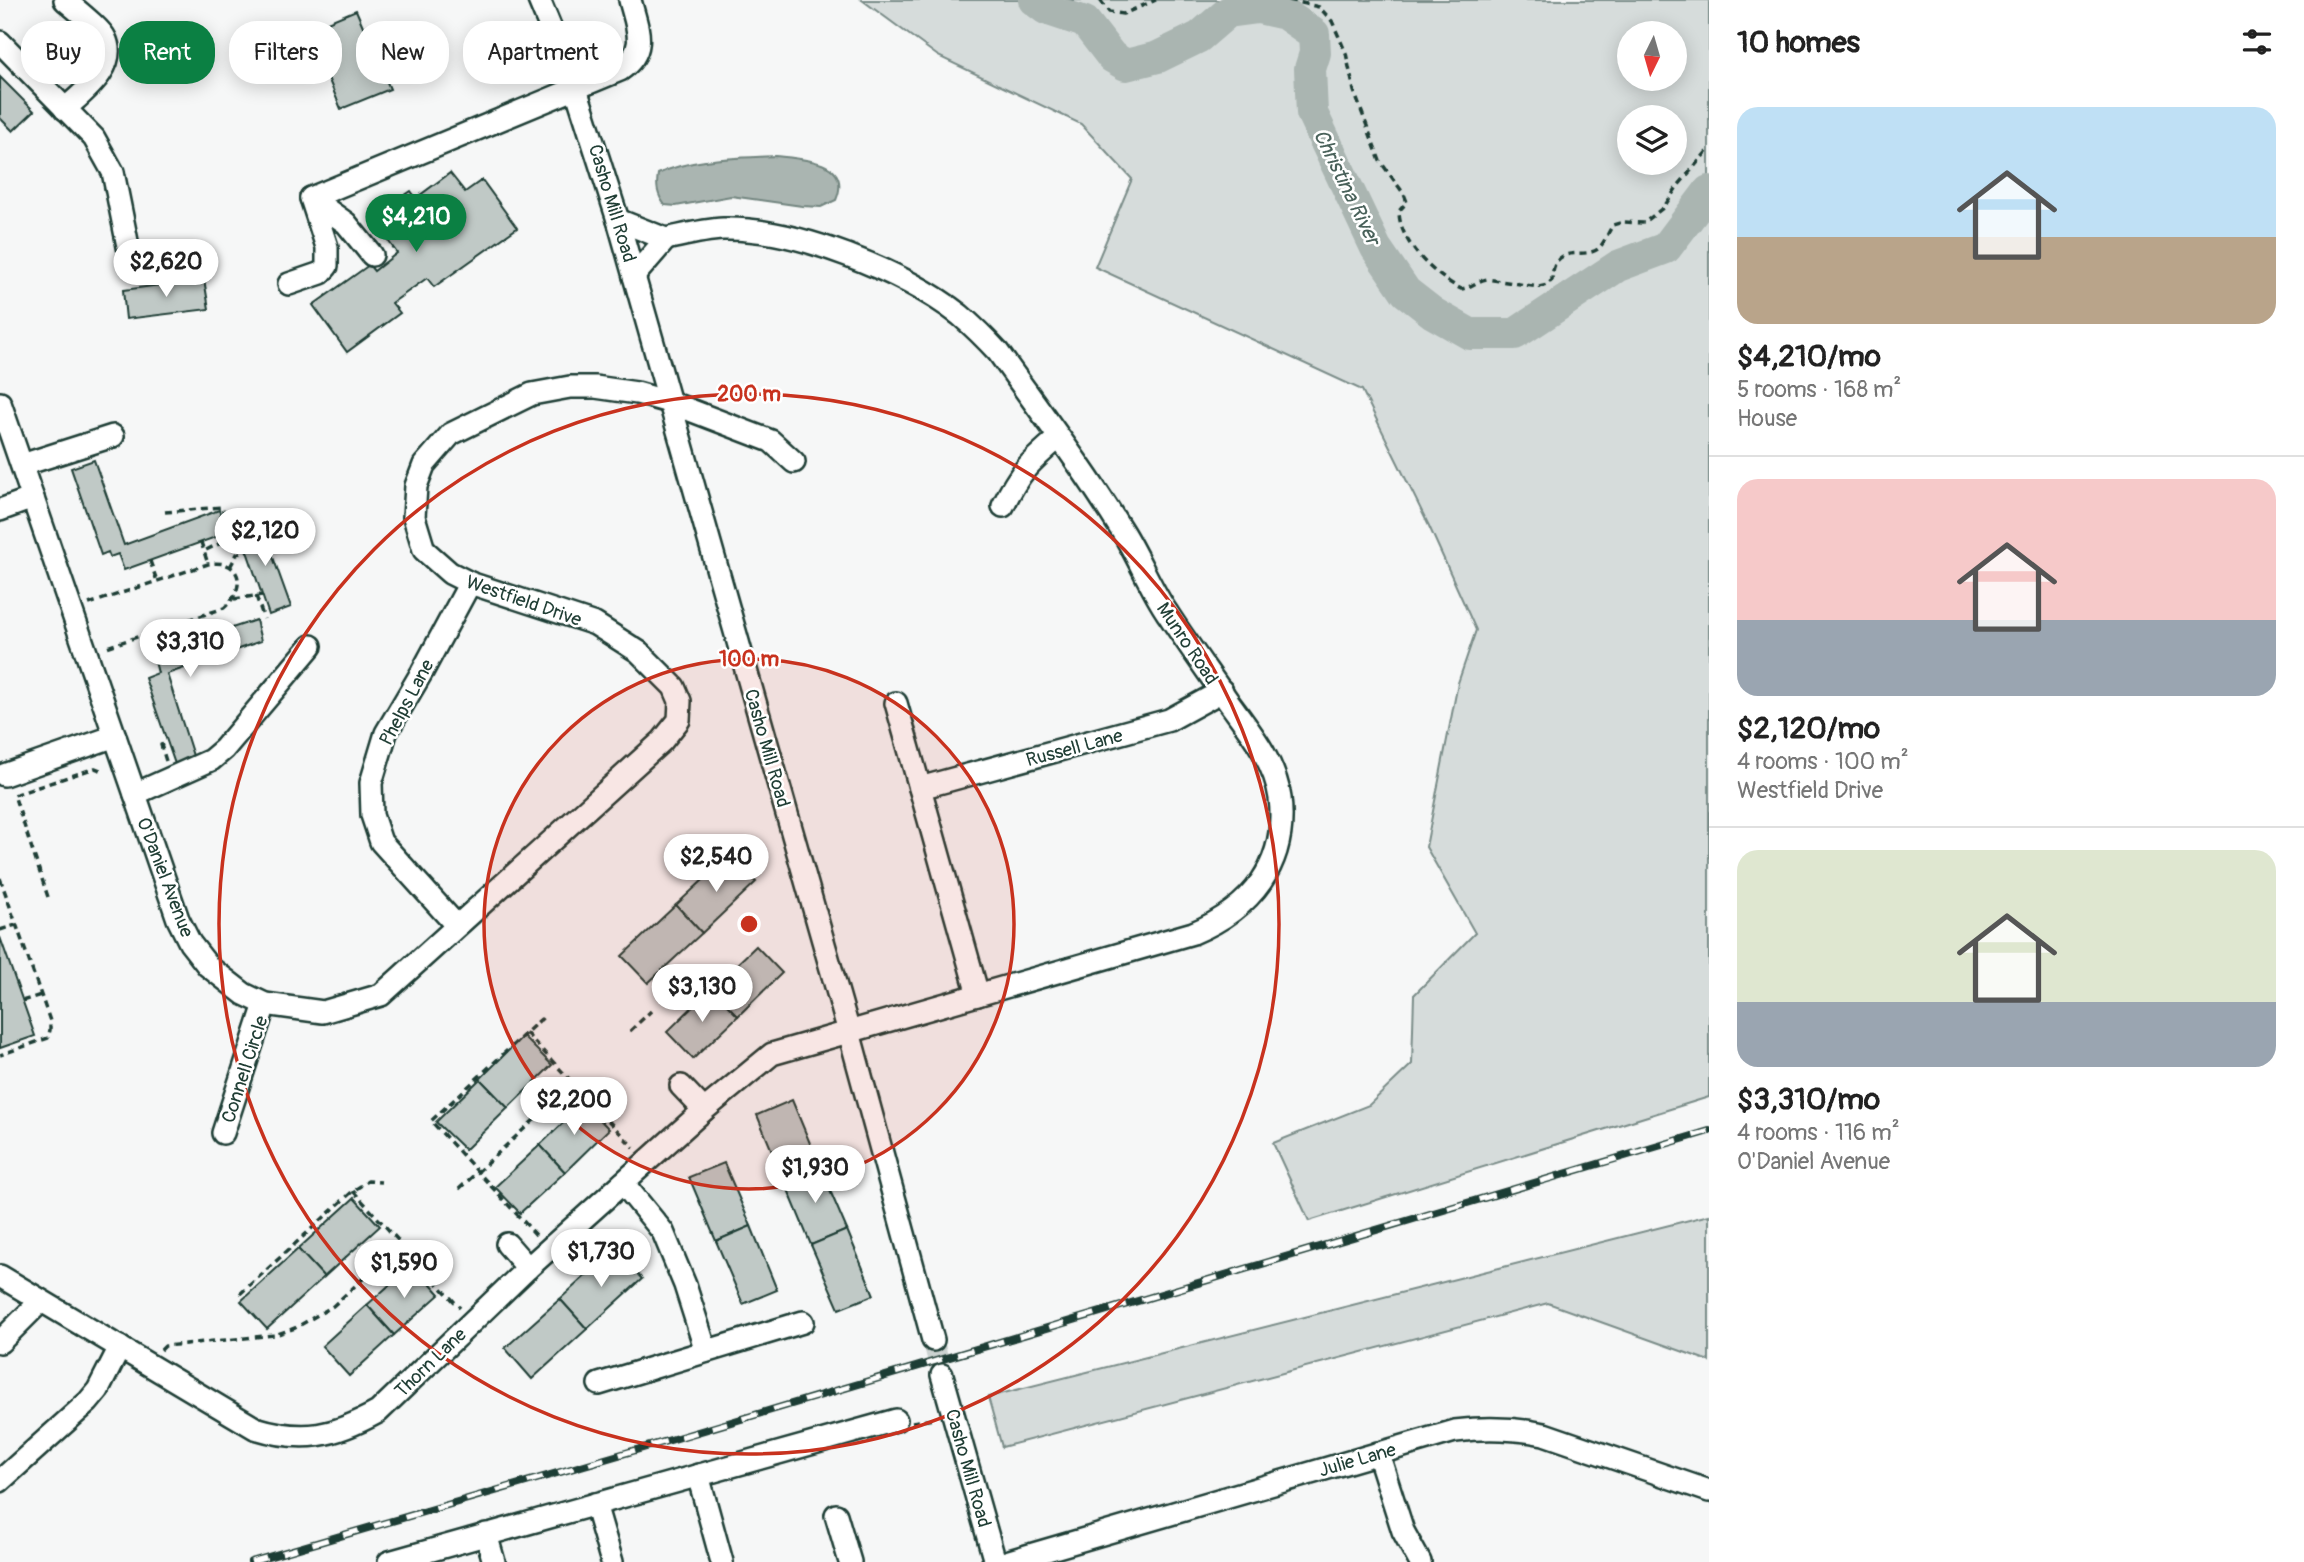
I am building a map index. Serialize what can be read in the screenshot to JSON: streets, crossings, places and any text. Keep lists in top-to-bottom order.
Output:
{
  "streets": {
    "street": [
      "Casho Mill Road",
      "Westfield Drive",
      "Munro Road",
      "Phelps Lane",
      "Russell Lane",
      "O'Daniel Avenue",
      "Connell Circle",
      "Thorn Lane",
      "Julie Lane"
    ]
  },
  "crossings": [
    ["Casho Mill Road", "Westfield Drive"],
    ["Casho Mill Road", "Munro Road"],
    ["Casho Mill Road", "Thorn Lane"],
    ["Westfield Drive", "Phelps Lane"],
    ["Westfield Drive", "O'Daniel Avenue"],
    ["Munro Road", "Russell Lane"],
    ["Munro Road", "Thorn Lane"],
    ["Phelps Lane", "O'Daniel Avenue"],
    ["O'Daniel Avenue", "Connell Circle"]
  ],
  "water": ["Christina River"],
  "north": "bottom",
  "page": {
    "heading": "10 homes",
    "chip": [
      "Buy",
      "Rent",
      "Filters",
      "New",
      "Apartment"
    ],
    "list": [
      {
        "name": "$4,210/mo",
        "note": "5 rooms · 168 m² · House"
      },
      {
        "name": "$2,120/mo",
        "note": "4 rooms · 100 m² · Westfield Drive"
      },
      {
        "name": "$3,310/mo",
        "note": "4 rooms · 116 m² · O'Daniel Avenue"
      }
    ],
    "price": [
      "$4,210",
      "$2,620",
      "$2,120",
      "$3,310",
      "$2,540",
      "$3,130",
      "$2,200",
      "$1,930",
      "$1,730",
      "$1,590"
    ]
  },
  "rings": ["200 m", "100 m"]
}
